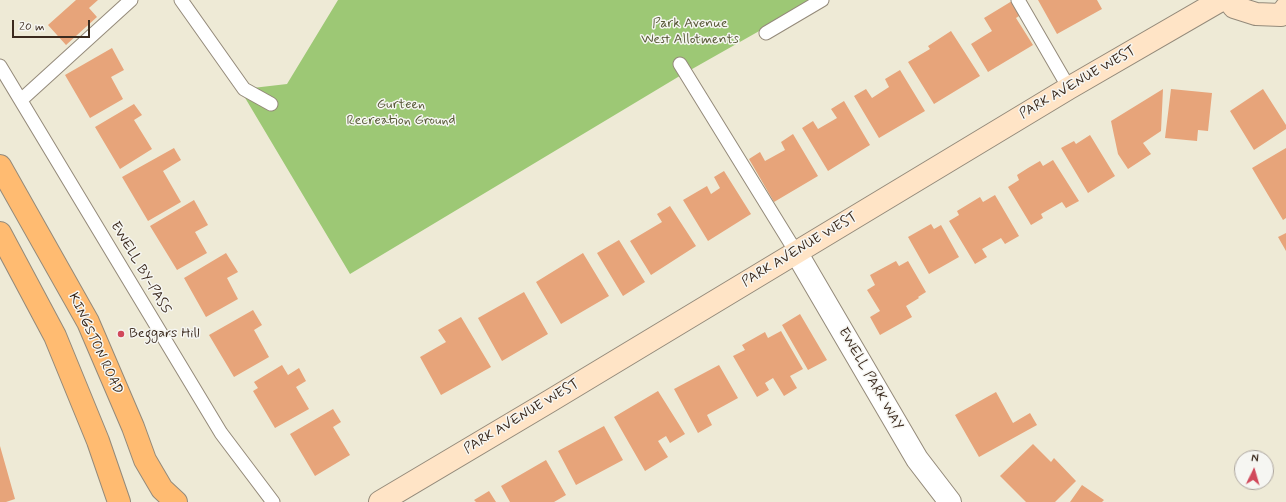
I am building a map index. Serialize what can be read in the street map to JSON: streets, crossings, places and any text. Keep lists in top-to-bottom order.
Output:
{
  "streets": {
    "highway": ["KINGSTON ROAD"],
    "street": ["PARK AVENUE WEST", "EWELL PARK WAY"],
    "lane": ["EWELL BY-PASS"]
  },
  "crossings": [
    ["PARK AVENUE WEST", "EWELL PARK WAY"]
  ],
  "parks": ["Park Avenue West Allotments", "Gurteen Recreation Ground"],
  "places": ["Beggars Hill"],
  "scale_bar": "20 m",
  "north": "top"
}
